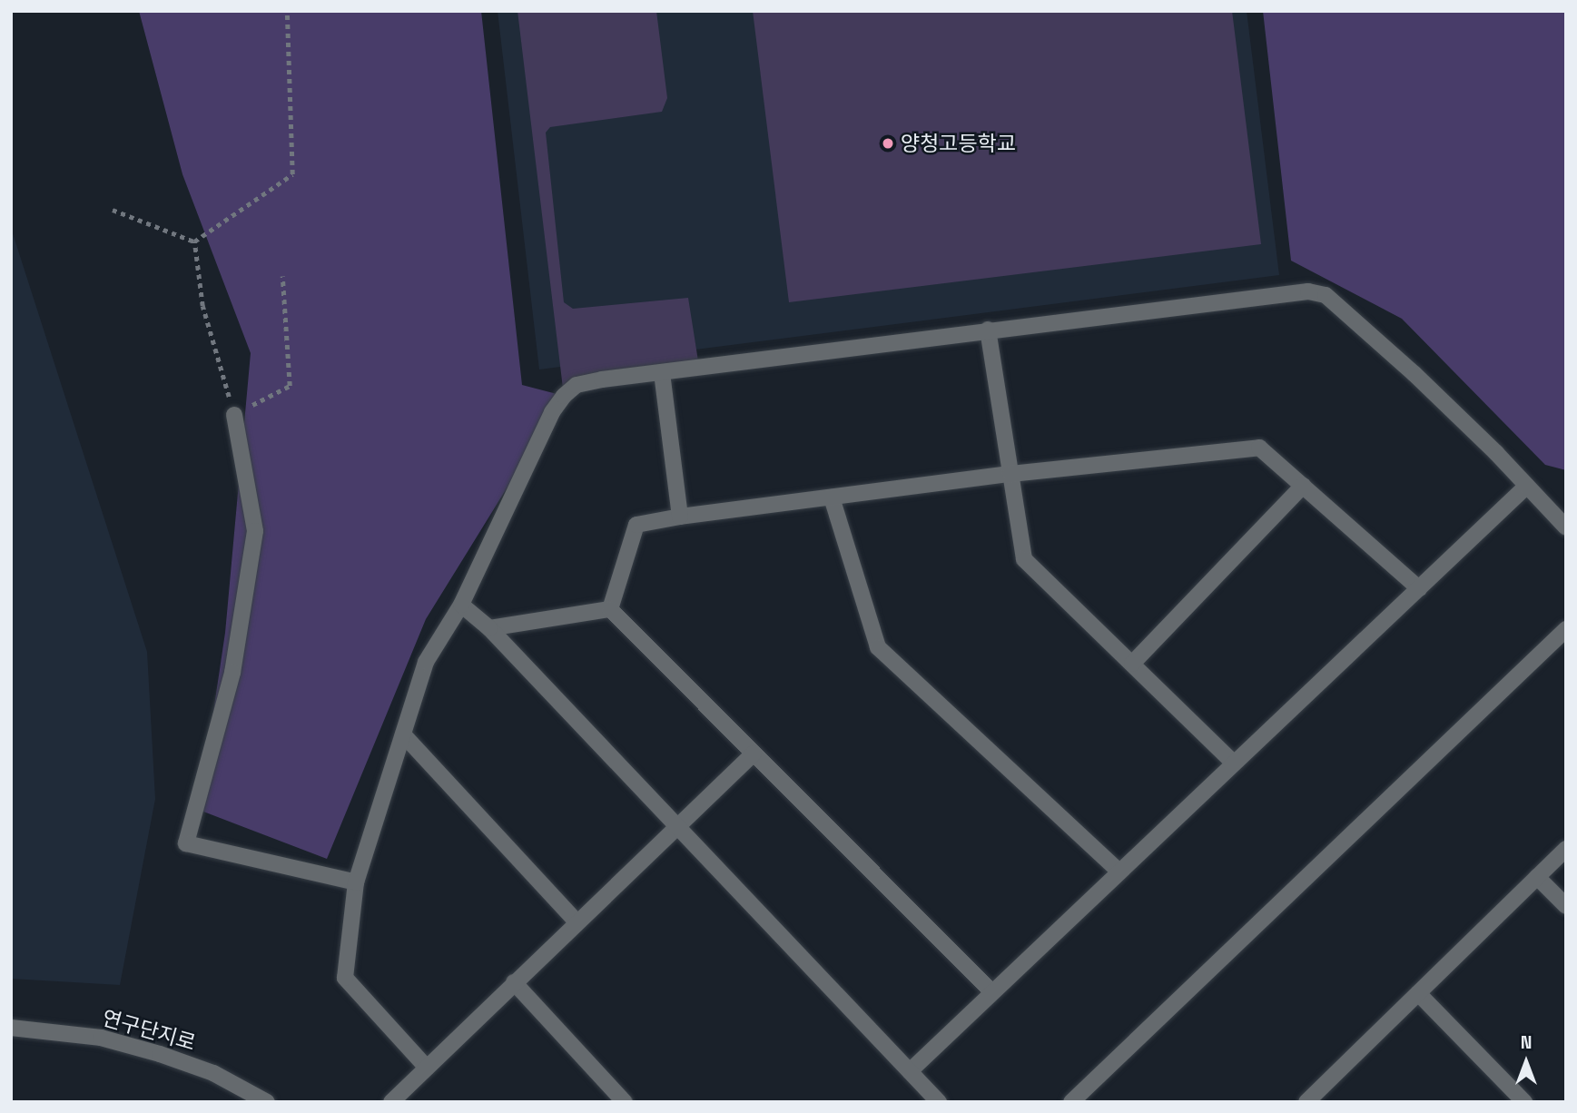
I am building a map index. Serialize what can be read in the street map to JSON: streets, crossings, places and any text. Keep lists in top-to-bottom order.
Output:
{
  "streets": {
    "street": ["연구단지로"]
  },
  "places": ["양청고등학교"],
  "north": "top"
}
